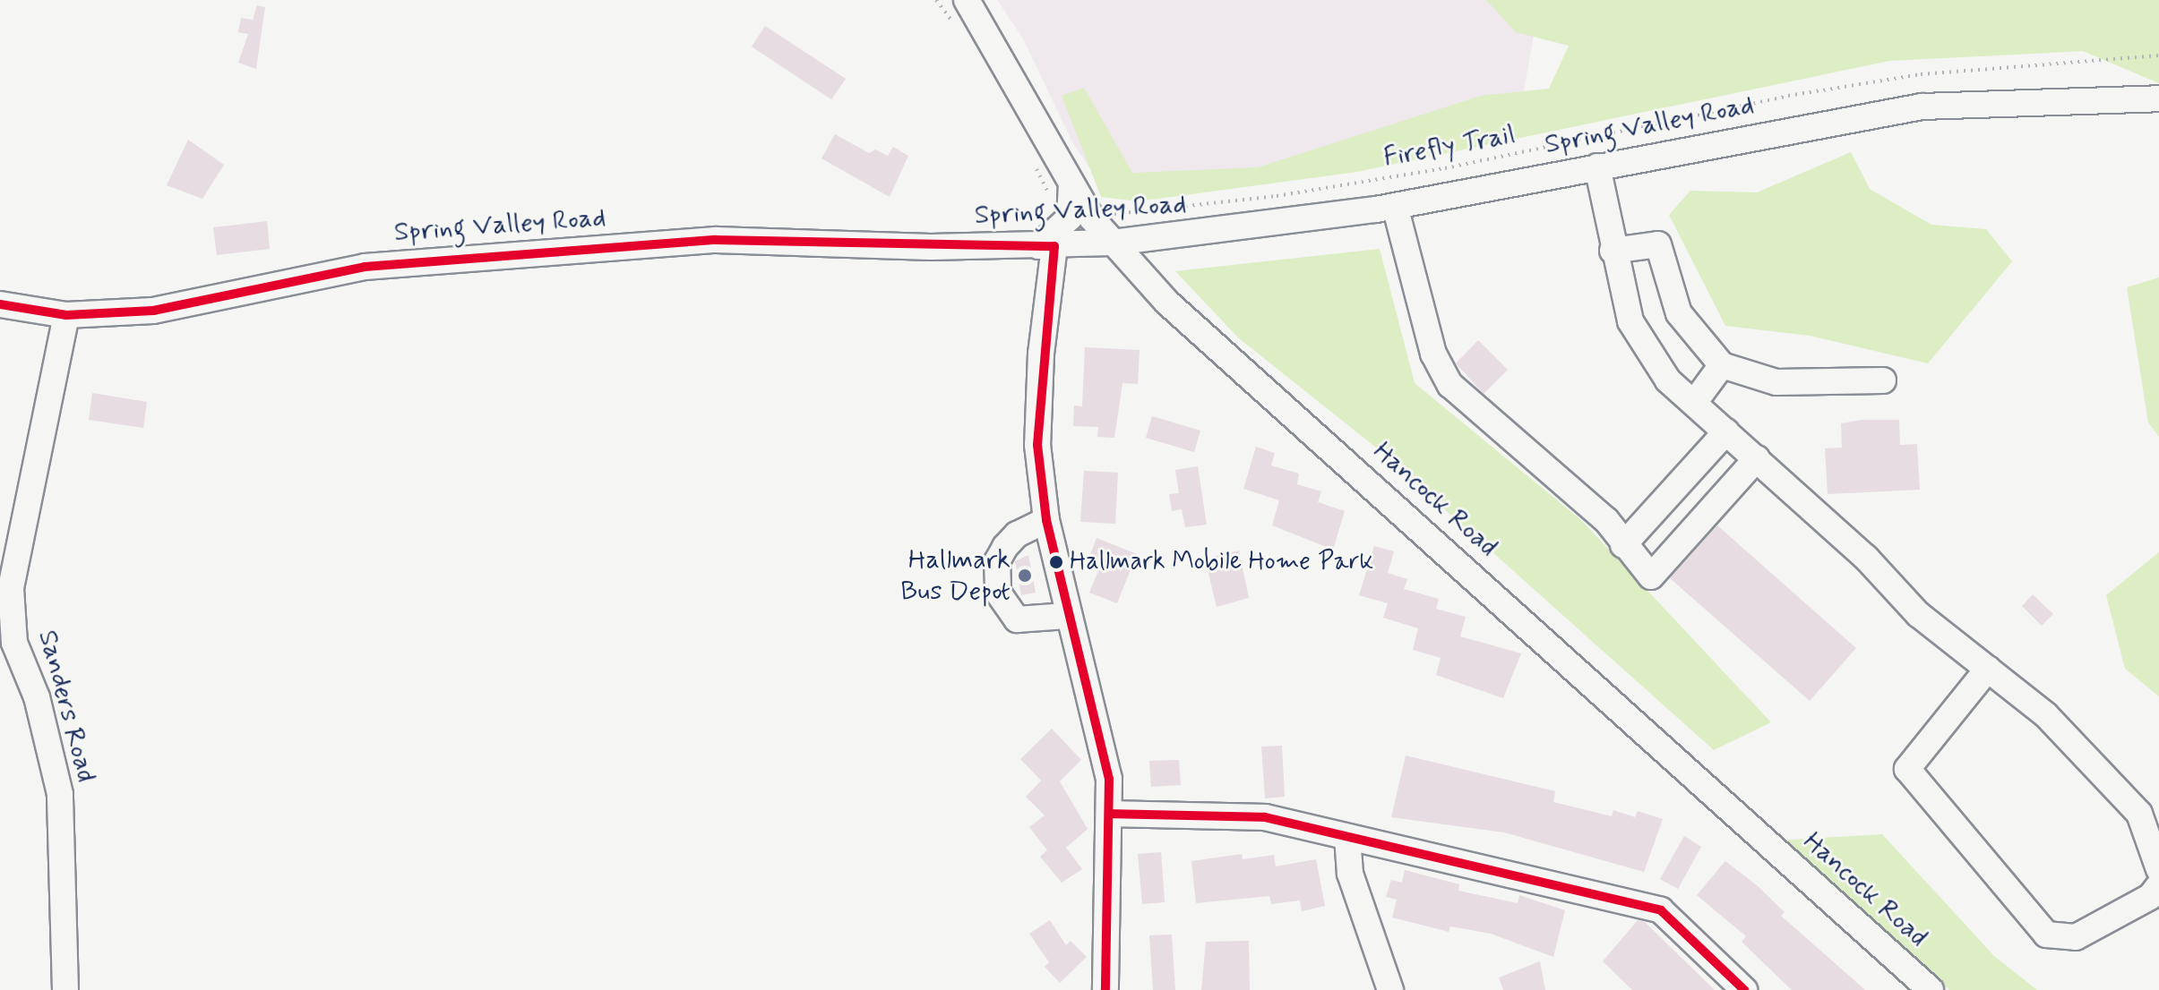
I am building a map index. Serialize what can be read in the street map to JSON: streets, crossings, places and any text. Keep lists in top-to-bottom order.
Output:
{
  "streets": {
    "street": ["Spring Valley Road", "Hancock Road", "Sanders Road"],
    "path": ["Firefly Trail"]
  },
  "crossings": [
    ["Spring Valley Road", "Hancock Road"],
    ["Spring Valley Road", "Sanders Road"]
  ],
  "places": ["Hallmark Mobile Home Park", "Hallmark Bus Depot"]
}
